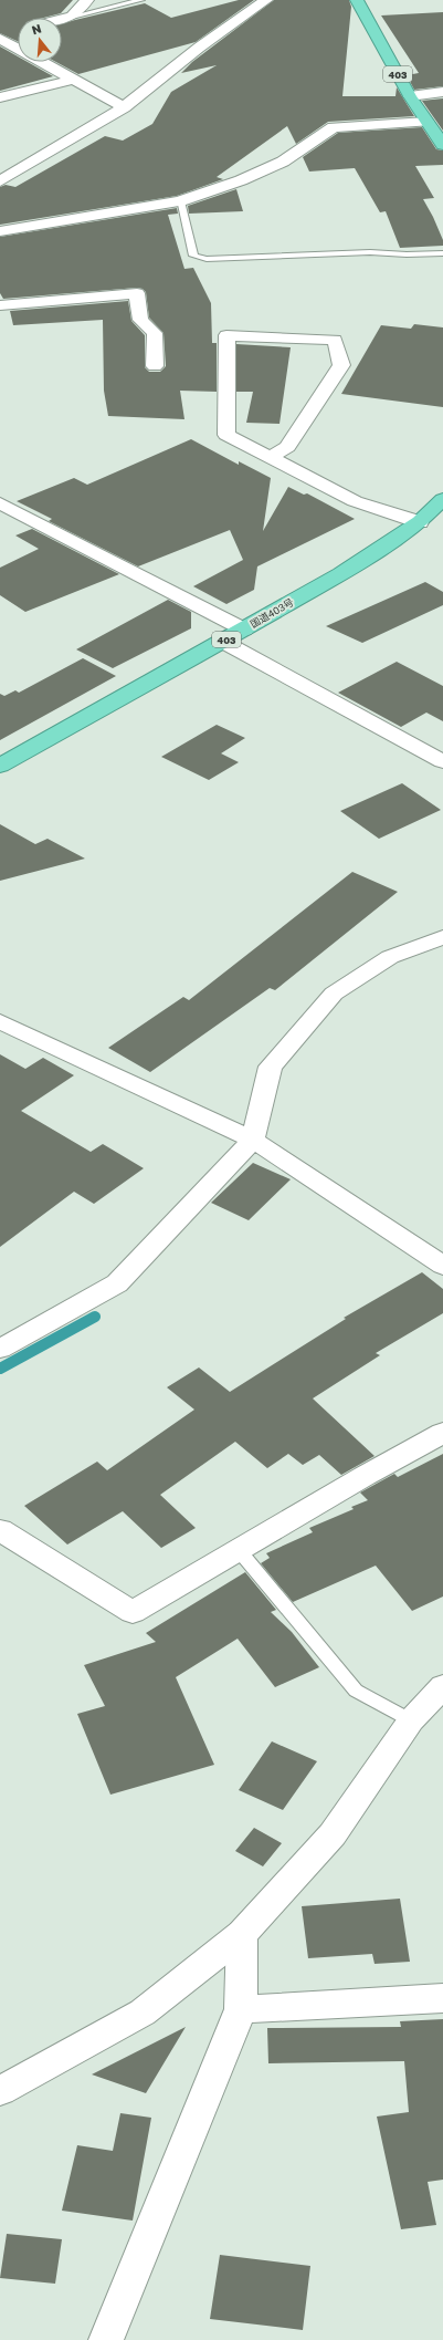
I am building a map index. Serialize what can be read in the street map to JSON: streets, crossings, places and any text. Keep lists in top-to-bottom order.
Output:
{
  "streets": {
    "highway": ["403", "国道403号"]
  },
  "north": "top"
}
